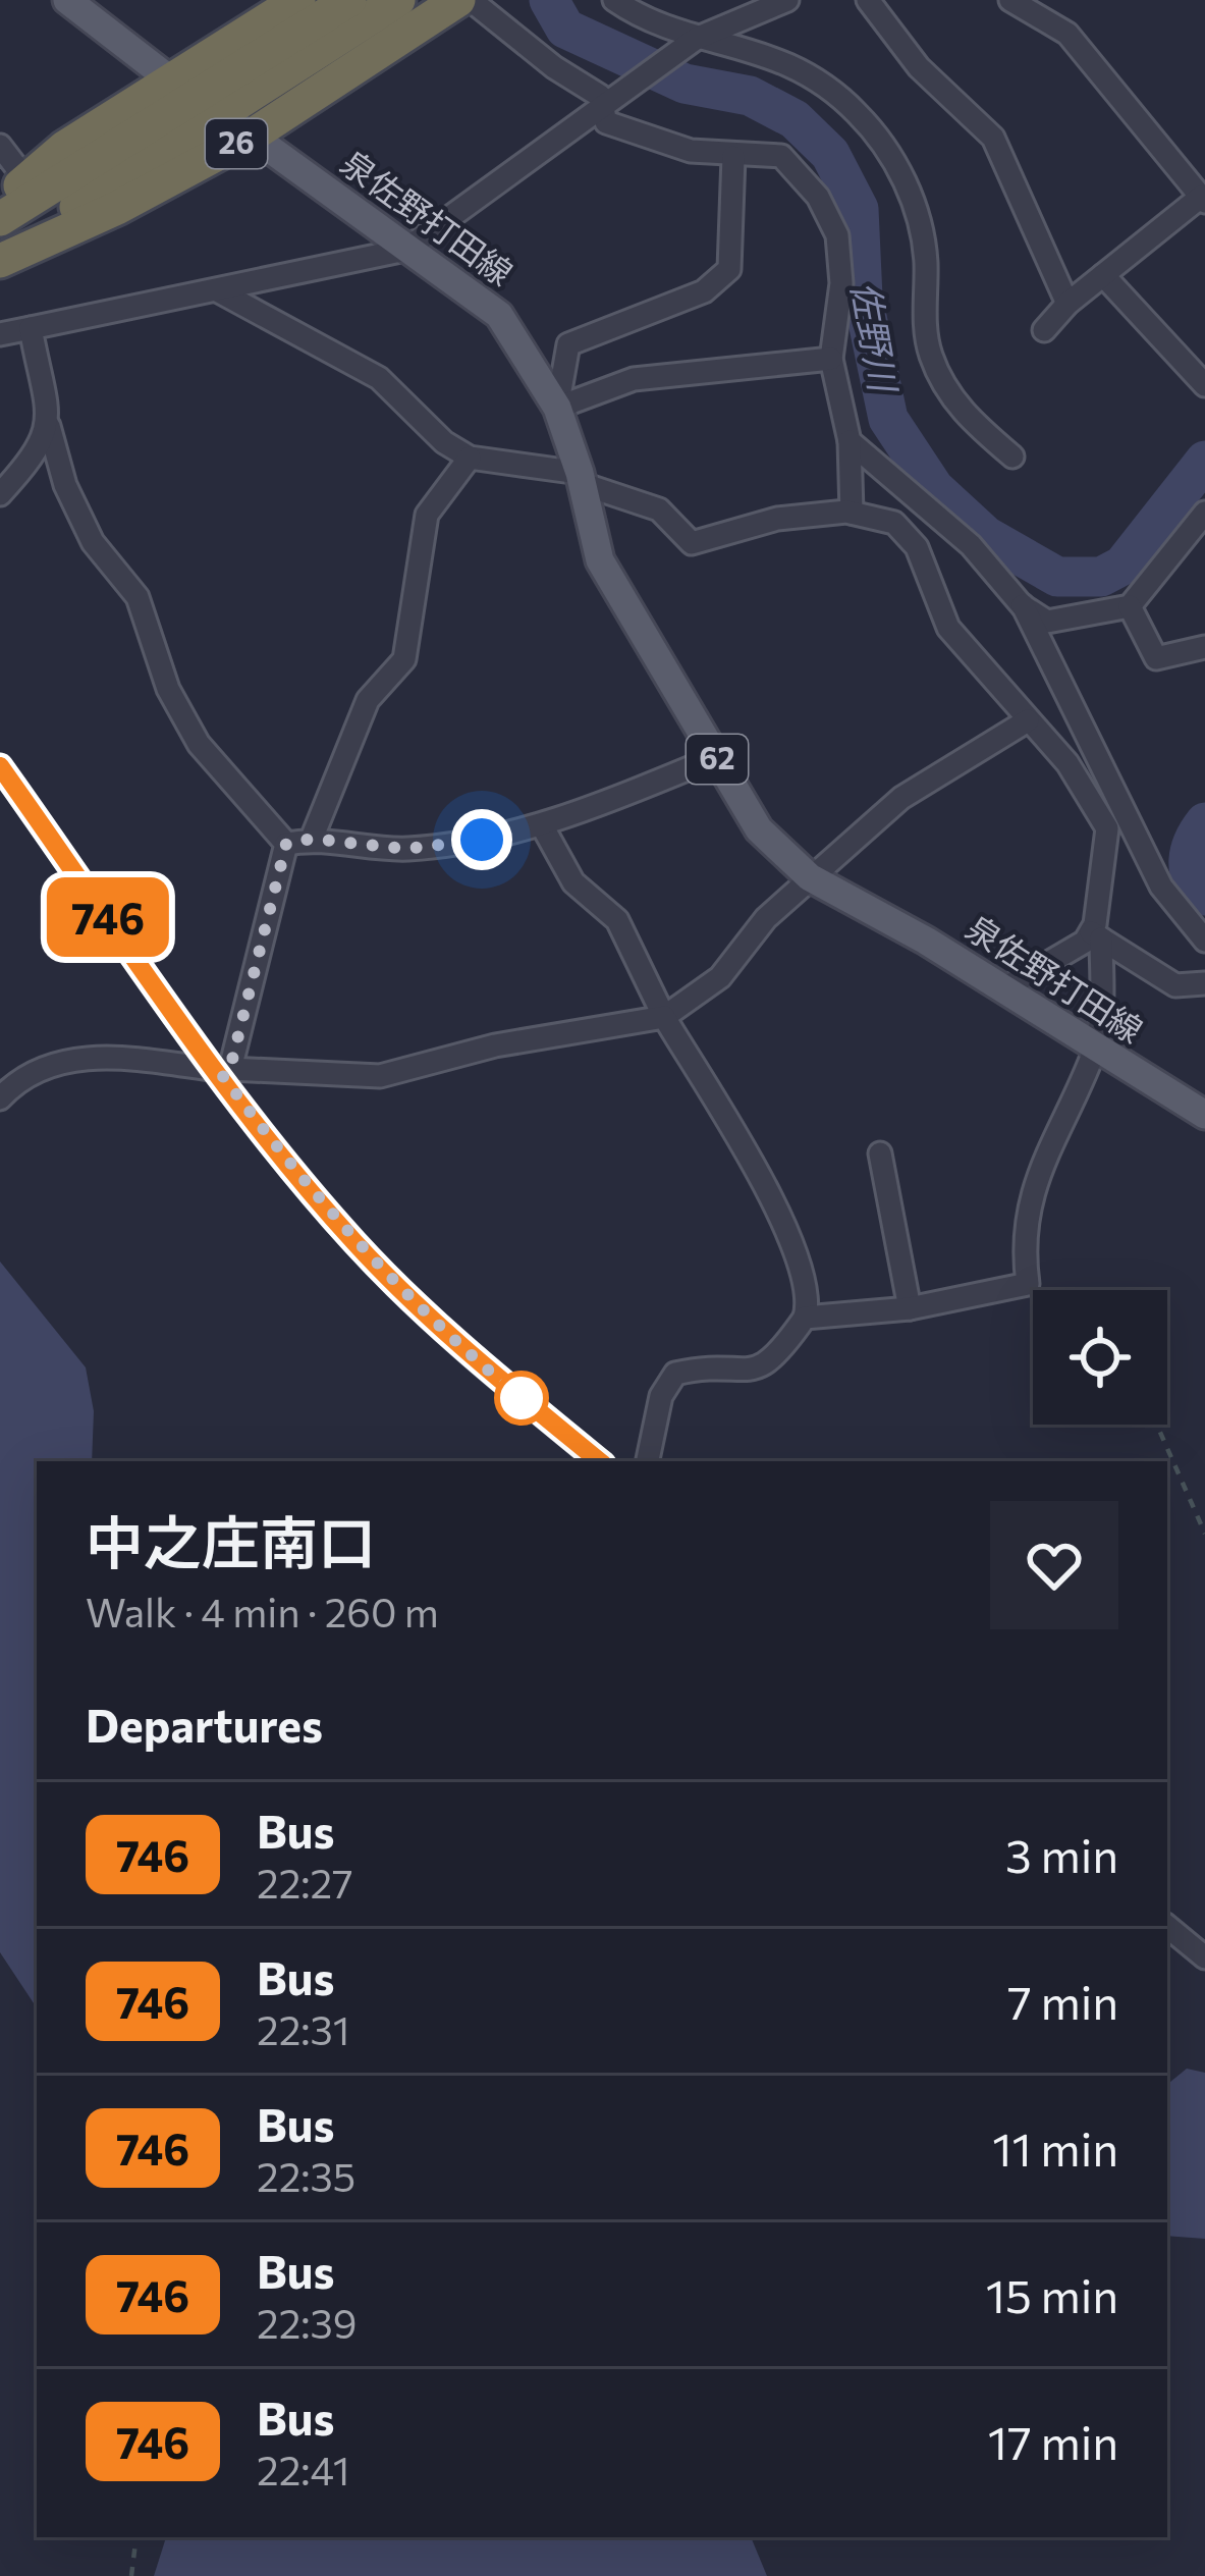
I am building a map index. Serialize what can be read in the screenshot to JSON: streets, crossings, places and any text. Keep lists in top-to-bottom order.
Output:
{
  "streets": {
    "highway": ["26"],
    "main road": ["泉佐野打田線", "62"]
  },
  "crossings": [
    ["26", "泉佐野打田線"]
  ],
  "water": ["佐野川"],
  "lines": ["bus line 746"],
  "page": {
    "on_map": "746",
    "heading": [
      ["中之庄南口", "Walk · 4 min · 260 m"],
      "Departures"
    ],
    "list": [
      {
        "mark": "746",
        "name": "Bus",
        "note": "22:27",
        "value": "3 min"
      },
      {
        "mark": "746",
        "name": "Bus",
        "note": "22:31",
        "value": "7 min"
      },
      {
        "mark": "746",
        "name": "Bus",
        "note": "22:35",
        "value": "11 min"
      },
      {
        "mark": "746",
        "name": "Bus",
        "note": "22:39",
        "value": "15 min"
      },
      {
        "mark": "746",
        "name": "Bus",
        "note": "22:41",
        "value": "17 min"
      }
    ]
  }
}
